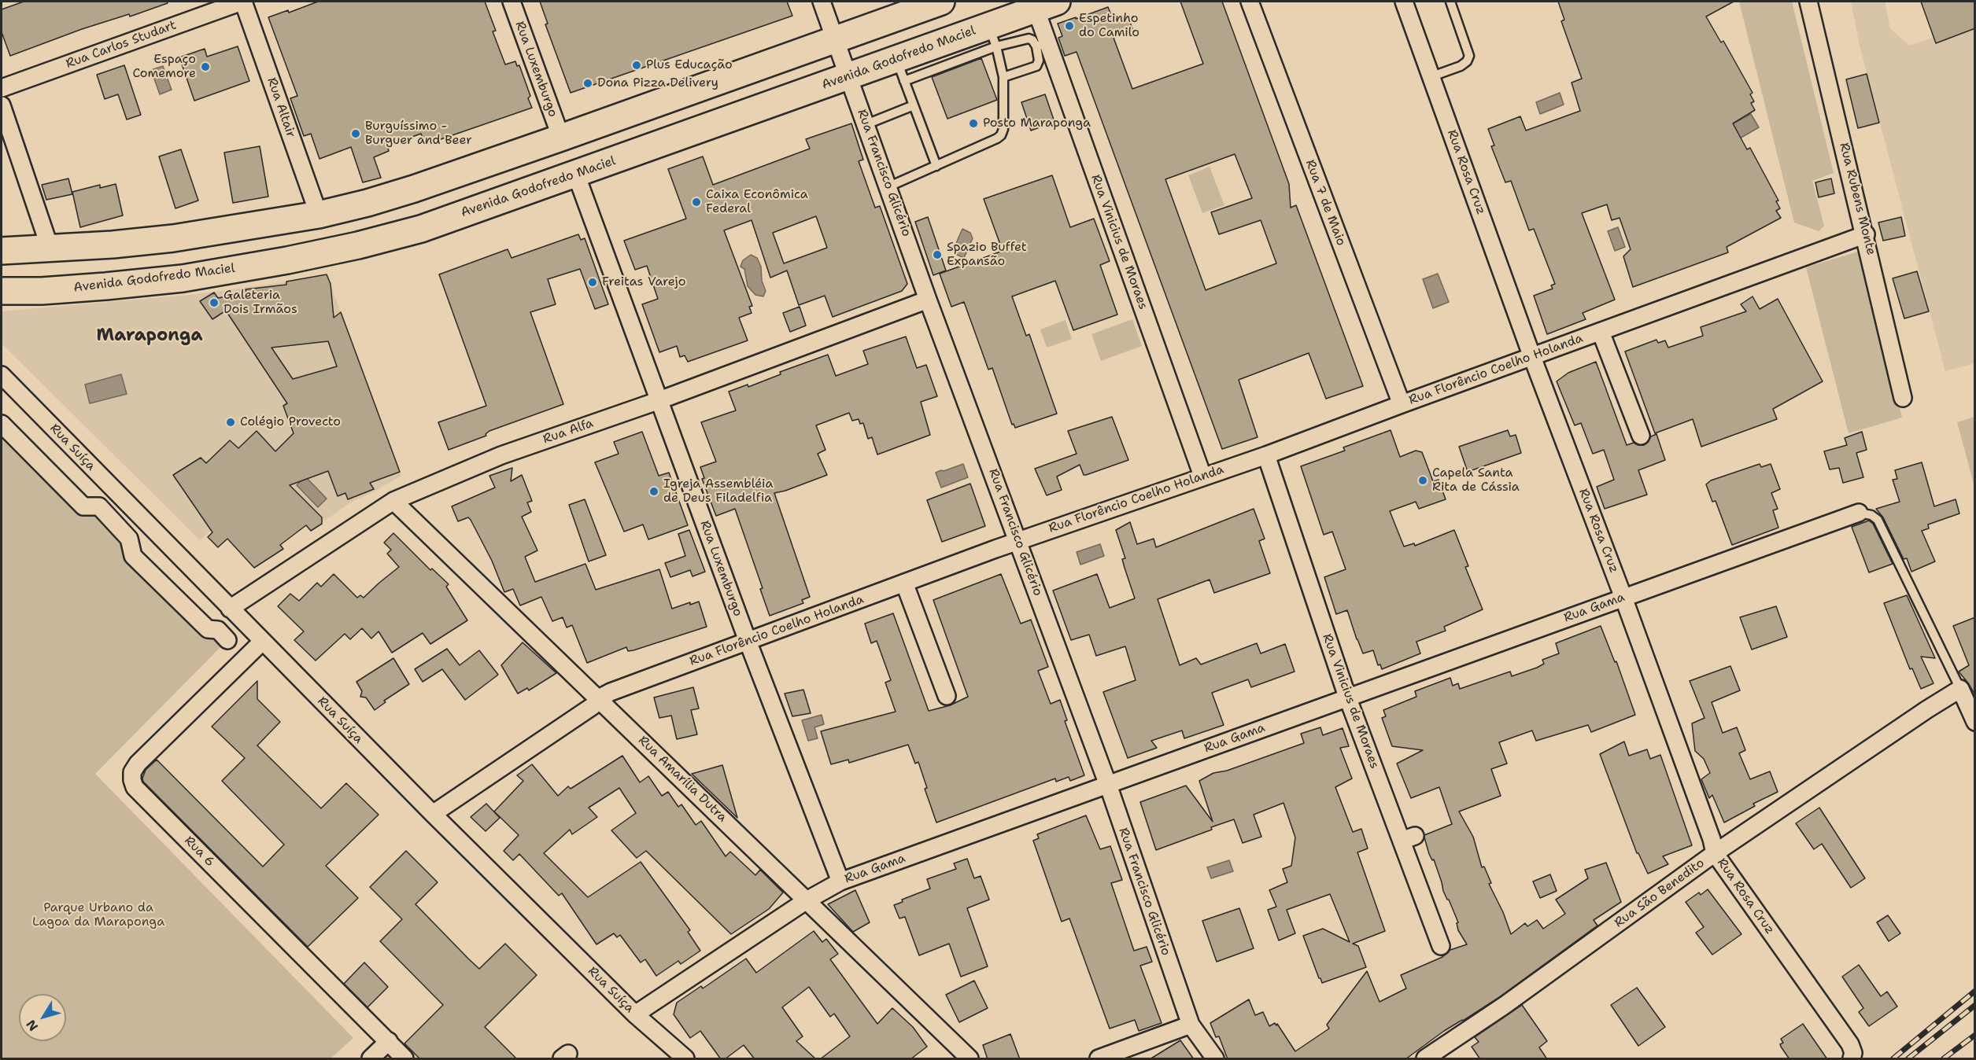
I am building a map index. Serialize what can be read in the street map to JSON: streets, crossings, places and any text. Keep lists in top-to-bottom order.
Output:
{
  "streets": {
    "main road": ["Avenida Godofredo Maciel"],
    "street": [
      "Rua Carlos Studart",
      "Rua Luxemburgo",
      "Rua Altair",
      "Rua Rosa Cruz",
      "Rua Francisco Glicério",
      "Rua Rubens Monte",
      "Rua 7 de Maio",
      "Rua Vinicius de Moraes",
      "Rua Florêncio Coelho Holanda",
      "Rua Alfa",
      "Rua Suíça",
      "Rua Gama",
      "Rua Amarília Dutra",
      "Rua 6",
      "Rua São Benedito"
    ]
  },
  "crossings": [
    ["Rua Carlos Studart", "Rua Altair"],
    ["Avenida Godofredo Maciel", "Rua Luxemburgo"],
    ["Avenida Godofredo Maciel", "Rua Francisco Glicério"],
    ["Avenida Godofredo Maciel", "Rua Vinicius de Moraes"],
    ["Rua Luxemburgo", "Rua Florêncio Coelho Holanda"],
    ["Rua Luxemburgo", "Rua Alfa"],
    ["Rua Luxemburgo", "Rua Gama"],
    ["Rua Rosa Cruz", "Rua Florêncio Coelho Holanda"],
    ["Rua Rosa Cruz", "Rua Gama"],
    ["Rua Rosa Cruz", "Rua São Benedito"],
    ["Rua Francisco Glicério", "Rua Florêncio Coelho Holanda"],
    ["Rua Francisco Glicério", "Rua Alfa"],
    ["Rua Francisco Glicério", "Rua Gama"],
    ["Rua Rubens Monte", "Rua Florêncio Coelho Holanda"],
    ["Rua 7 de Maio", "Rua Florêncio Coelho Holanda"],
    ["Rua Vinicius de Moraes", "Rua Florêncio Coelho Holanda"],
    ["Rua Vinicius de Moraes", "Rua Gama"],
    ["Rua Florêncio Coelho Holanda", "Rua Suíça"],
    ["Rua Florêncio Coelho Holanda", "Rua Amarília Dutra"],
    ["Rua Alfa", "Rua Suíça"],
    ["Rua Alfa", "Rua Amarília Dutra"],
    ["Rua Suíça", "Rua Gama"],
    ["Rua Suíça", "Rua 6"],
    ["Rua Gama", "Rua Amarília Dutra"]
  ],
  "districts": ["Maraponga"],
  "parks": ["Parque Urbano da Lagoa da Maraponga"],
  "places": [
    "Espetinho do Camilo",
    "Plus Educação",
    "Espaço Comemore",
    "Dona Pizza Delivery",
    "Posto Maraponga",
    "Burguíssimo - Burguer and Beer",
    "Caixa Econômica Federal",
    "Spazio Buffet Expansão",
    "Freitas Varejo",
    "Galeteria Dois Irmãos",
    "Colégio Provecto",
    "Capela Santa Rita de Cássia",
    "Igreja Assembléia de Deus Filadelfia"
  ],
  "north": "bottom left"
}
